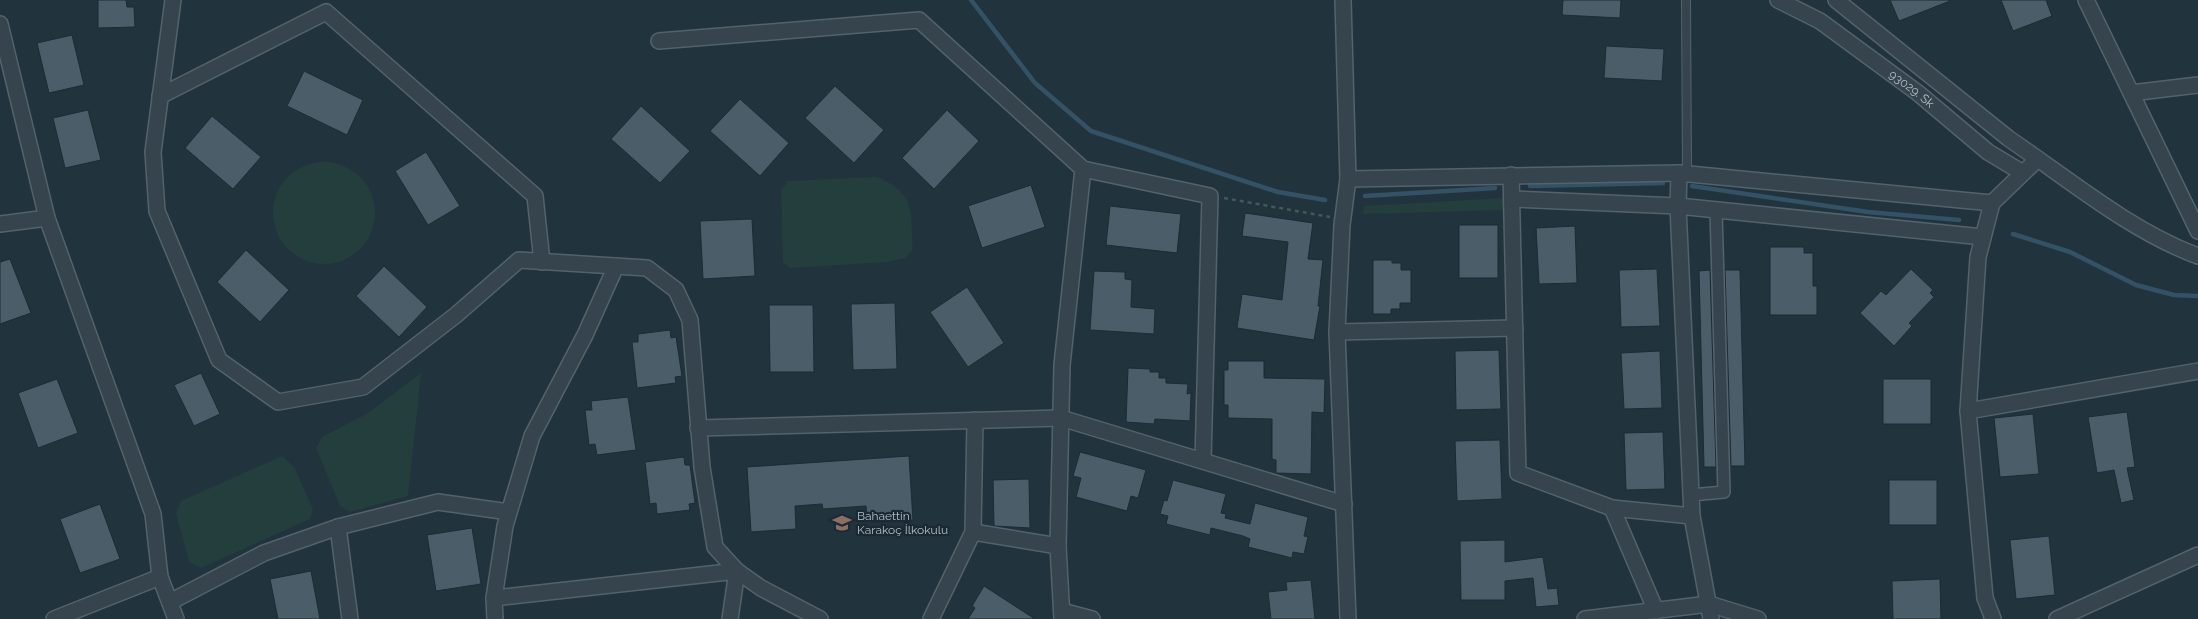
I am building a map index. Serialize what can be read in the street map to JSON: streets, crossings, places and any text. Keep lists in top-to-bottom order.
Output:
{
  "streets": {
    "street": ["93029. Sk"]
  },
  "places": {
    "school or university": ["Bahaettin Karakoç İlkokulu"]
  }
}
